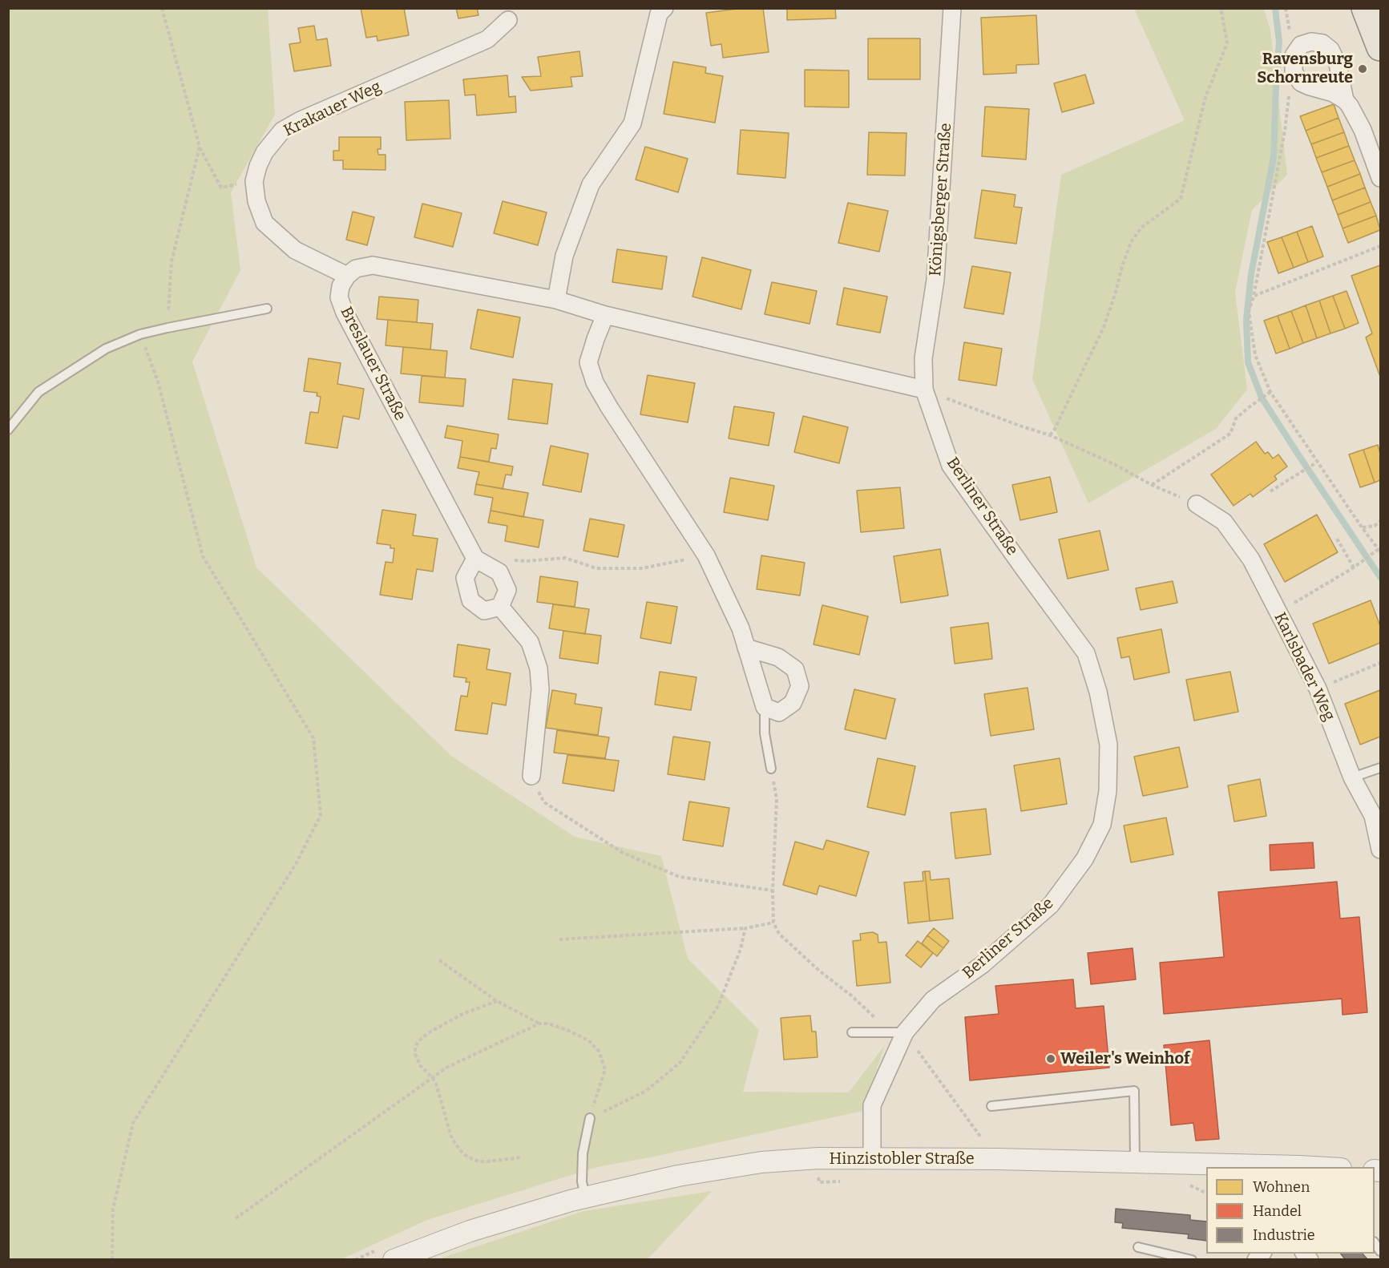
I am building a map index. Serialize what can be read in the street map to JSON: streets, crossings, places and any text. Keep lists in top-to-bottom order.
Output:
{
  "streets": {
    "street": [
      "Krakauer Weg",
      "Königsberger Straße",
      "Breslauer Straße",
      "Berliner Straße",
      "Karlsbader Weg",
      "Hinzistobler Straße"
    ]
  },
  "crossings": [
    ["Krakauer Weg", "Breslauer Straße"],
    ["Königsberger Straße", "Berliner Straße"],
    ["Berliner Straße", "Hinzistobler Straße"]
  ],
  "places": ["Ravensburg Schornreute", "Weiler's Weinhof"],
  "legend": ["Wohnen", "Handel", "Industrie"]
}
